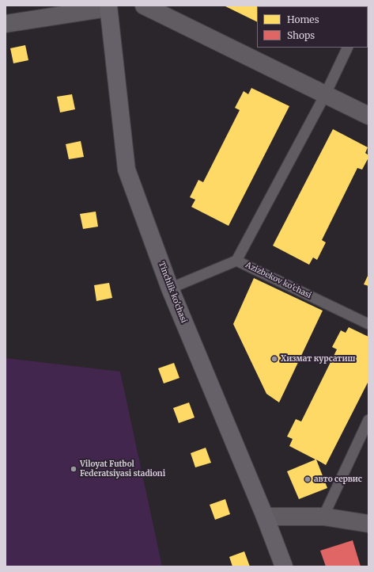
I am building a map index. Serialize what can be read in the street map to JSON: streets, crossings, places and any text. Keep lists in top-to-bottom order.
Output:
{
  "streets": {
    "street": ["Tinchlik ko'chasi"],
    "lane": ["Azizbekov ko'chasi"]
  },
  "crossings": [
    ["Azizbekov ko'chasi", "Tinchlik ko'chasi"]
  ],
  "places": ["Хизмат курсатиш", "Viloyat Futbol Federatsiyasi stadioni", "авто сервис"],
  "legend": ["Homes", "Shops"]
}
